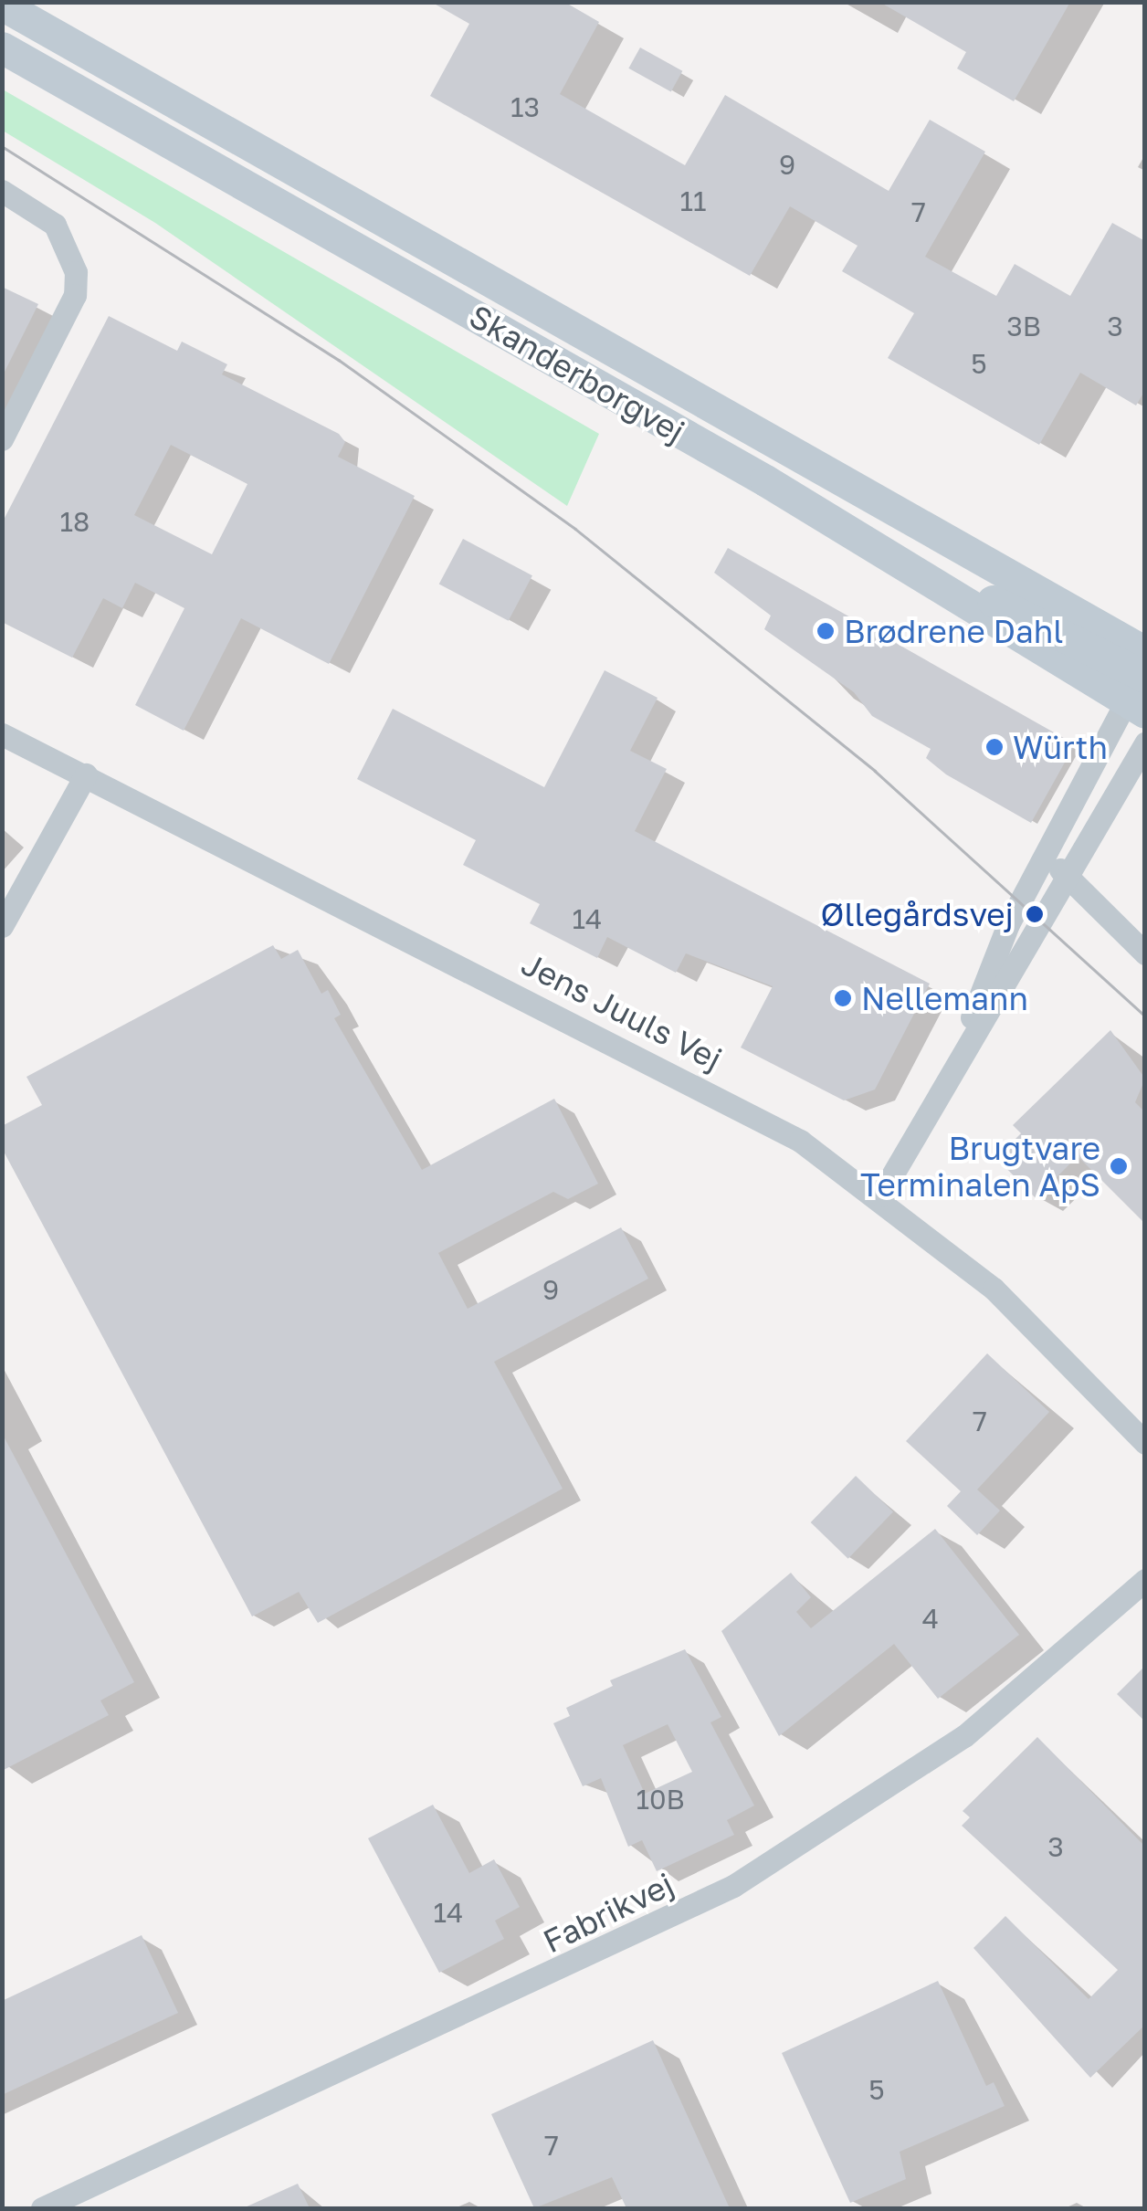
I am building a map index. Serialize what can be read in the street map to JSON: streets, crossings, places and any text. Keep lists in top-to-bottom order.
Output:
{
  "streets": {
    "main road": ["Skanderborgvej"],
    "street": ["Jens Juuls Vej", "Fabrikvej"]
  },
  "places": [
    "Brødrene Dahl",
    "Würth",
    "Øllegårdsvej",
    "Nellemann",
    "Brugtvare Terminalen ApS"
  ],
  "house_numbers": [
    "13",
    "9",
    "11",
    "7",
    "3B",
    "3",
    "5",
    "18",
    "14",
    "9",
    "7",
    "4",
    "10B",
    "3",
    "14",
    "5",
    "7"
  ]
}
